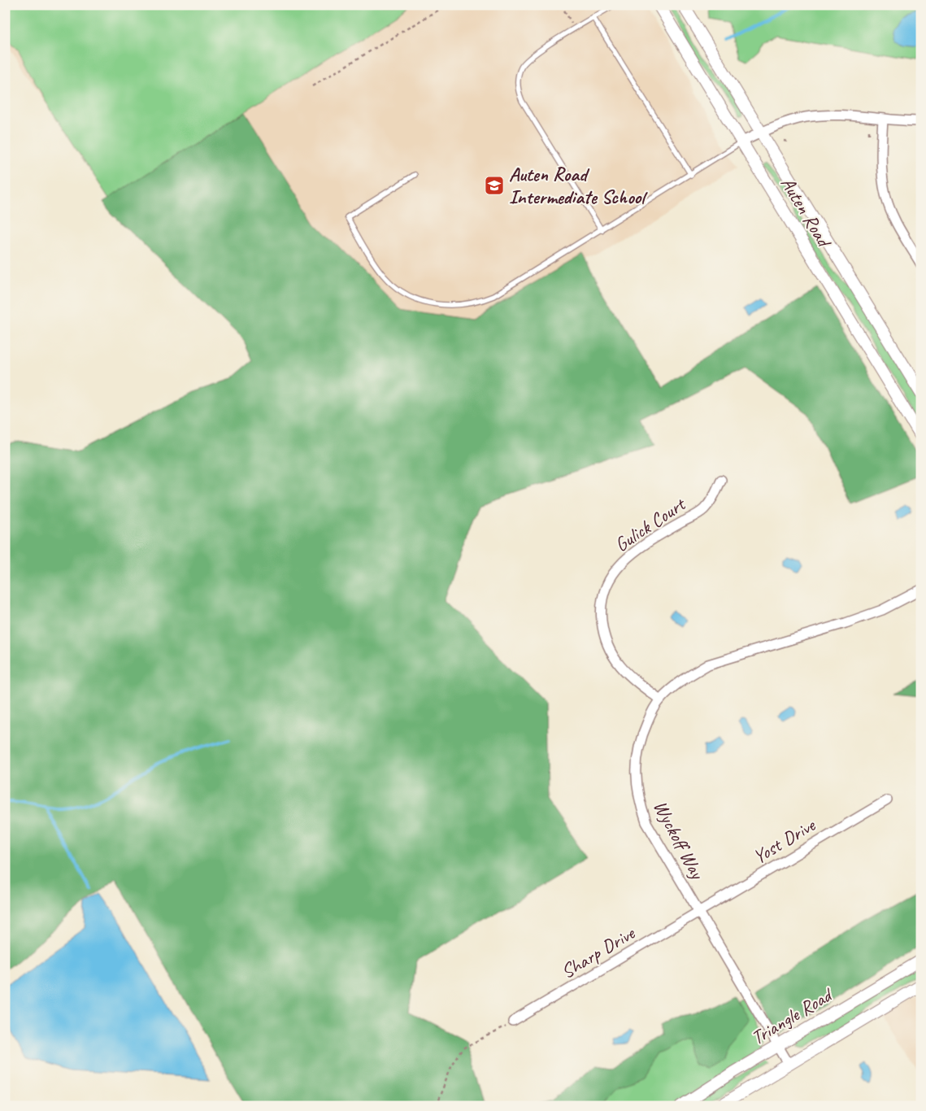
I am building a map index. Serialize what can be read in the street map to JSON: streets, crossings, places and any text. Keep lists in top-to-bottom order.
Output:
{
  "streets": {
    "street": [
      "Auten Road",
      "Gulick Court",
      "Wyckoff Way",
      "Yost Drive",
      "Sharp Drive",
      "Triangle Road"
    ]
  },
  "crossings": [
    ["Gulick Court", "Wyckoff Way"],
    ["Wyckoff Way", "Yost Drive"],
    ["Wyckoff Way", "Sharp Drive"],
    ["Wyckoff Way", "Triangle Road"],
    ["Yost Drive", "Sharp Drive"]
  ],
  "places": {
    "school or university": ["Auten Road Intermediate School"]
  }
}
